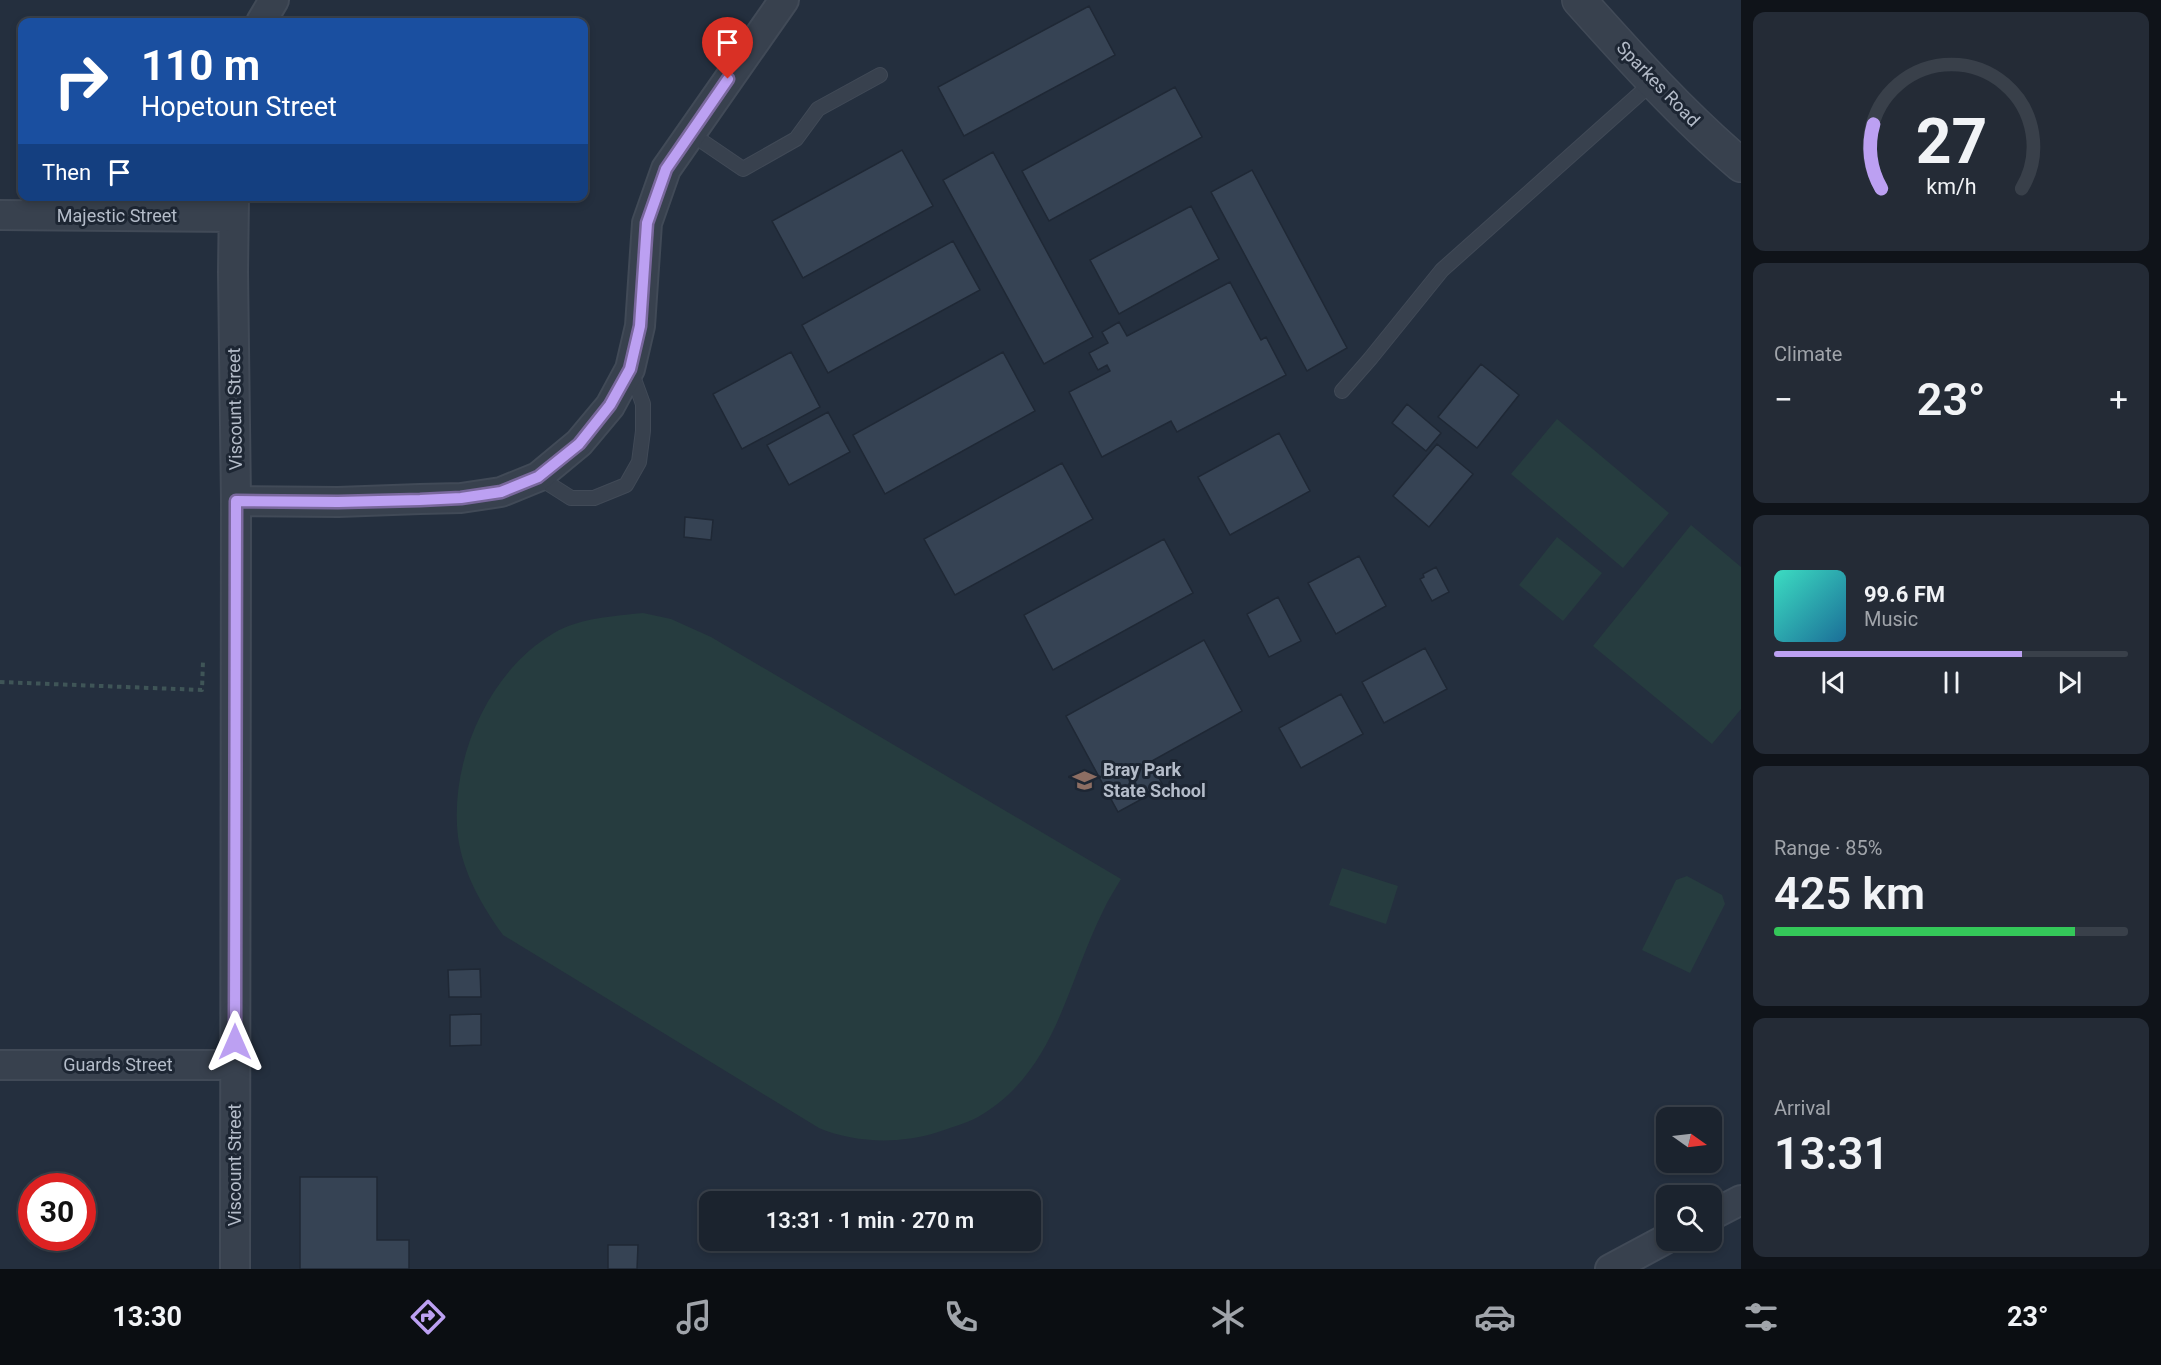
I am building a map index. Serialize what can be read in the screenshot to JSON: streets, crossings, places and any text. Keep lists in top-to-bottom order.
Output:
{
  "streets": {
    "street": [
      "Sparkes Road",
      "Majestic Street",
      "Viscount Street",
      "Guards Street"
    ]
  },
  "crossings": [
    ["Majestic Street", "Viscount Street"],
    ["Viscount Street", "Guards Street"]
  ],
  "places": {
    "school or university": ["Bray Park State School"]
  },
  "north": "right",
  "page": {
    "turn": ["110 m", "Hopetoun Street"],
    "then": "Then",
    "tile": [
      "Climate",
      ["Range · 85%", "425 km"],
      ["Arrival", "13:31"]
    ],
    "heat": ["−", "23°", "+"],
    "song": ["99.6 FM", "Music"],
    "limit": "30",
    "trip": "13:31 · 1 min · 270 m",
    "tabs": ["13:30", "23°"],
    "gauge": ["27", "km/h"]
  }
}
